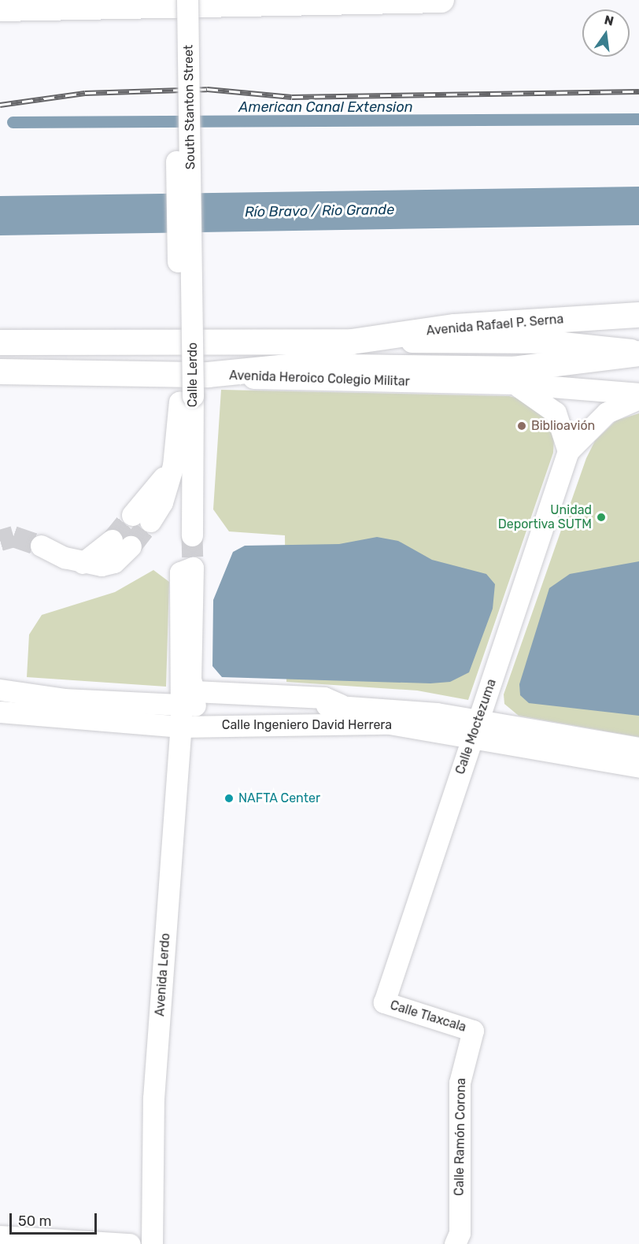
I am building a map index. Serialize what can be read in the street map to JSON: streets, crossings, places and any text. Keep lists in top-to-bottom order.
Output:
{
  "streets": {
    "highway": ["Avenida Rafael P. Serna", "Avenida Heroico Colegio Militar"],
    "main road": [
      "South Stanton Street",
      "Calle Lerdo",
      "Calle Ingeniero David Herrera",
      "Calle Moctezuma",
      "Avenida Lerdo",
      "Calle Tlaxcala",
      "Calle Ramón Corona"
    ]
  },
  "crossings": [
    ["Calle Ingeniero David Herrera", "Calle Moctezuma"],
    ["Calle Ingeniero David Herrera", "Avenida Lerdo"],
    ["Calle Moctezuma", "Calle Tlaxcala"],
    ["Calle Tlaxcala", "Calle Ramón Corona"]
  ],
  "water": ["American Canal Extension", "Río Bravo / Rio Grande"],
  "places": ["Biblioavión", "Unidad Deportiva SUTM", "NAFTA Center"],
  "scale_bar": "50 m",
  "north": "top"
}
